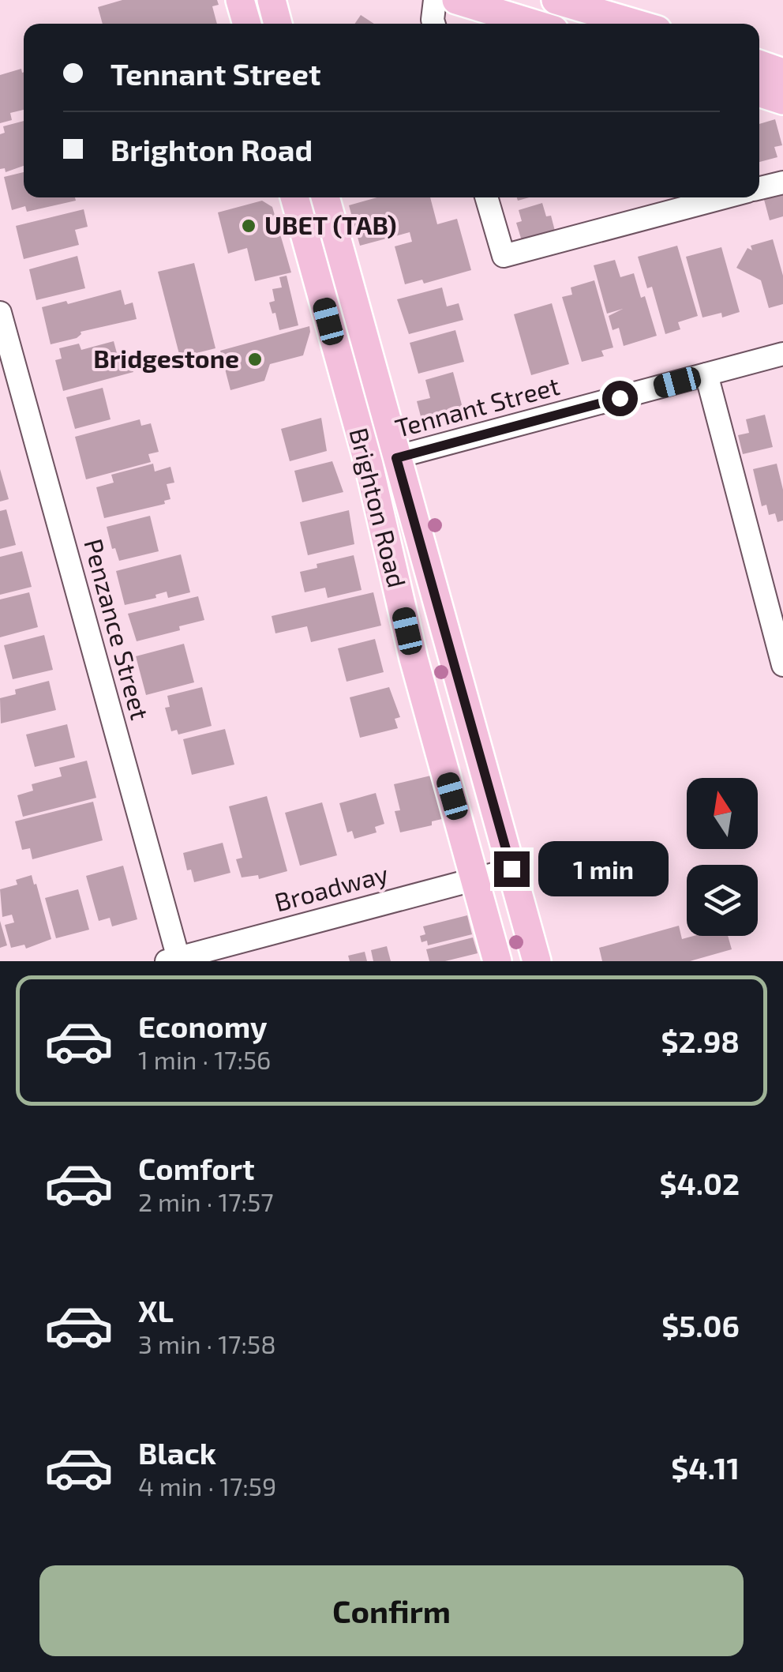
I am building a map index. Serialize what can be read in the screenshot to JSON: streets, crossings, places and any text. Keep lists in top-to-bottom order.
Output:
{
  "streets": {
    "main road": ["Brighton Road"],
    "street": ["Tennant Street", "Penzance Street", "Broadway"]
  },
  "crossings": [
    ["Tennant Street", "Brighton Road"],
    ["Brighton Road", "Broadway"],
    ["Penzance Street", "Broadway"]
  ],
  "places": ["UBET (TAB)", "Bridgestone"],
  "north": "top",
  "page": {
    "banner": ["Tennant Street", "Brighton Road"],
    "bubble": "1 min",
    "list": [
      {
        "name": "Economy",
        "note": "1 min · 17:56",
        "value": "$2.98"
      },
      {
        "name": "Comfort",
        "note": "2 min · 17:57",
        "value": "$4.02"
      },
      {
        "name": "XL",
        "note": "3 min · 17:58",
        "value": "$5.06"
      },
      {
        "name": "Black",
        "note": "4 min · 17:59",
        "value": "$4.11"
      }
    ],
    "buttons": "Confirm"
  }
}
